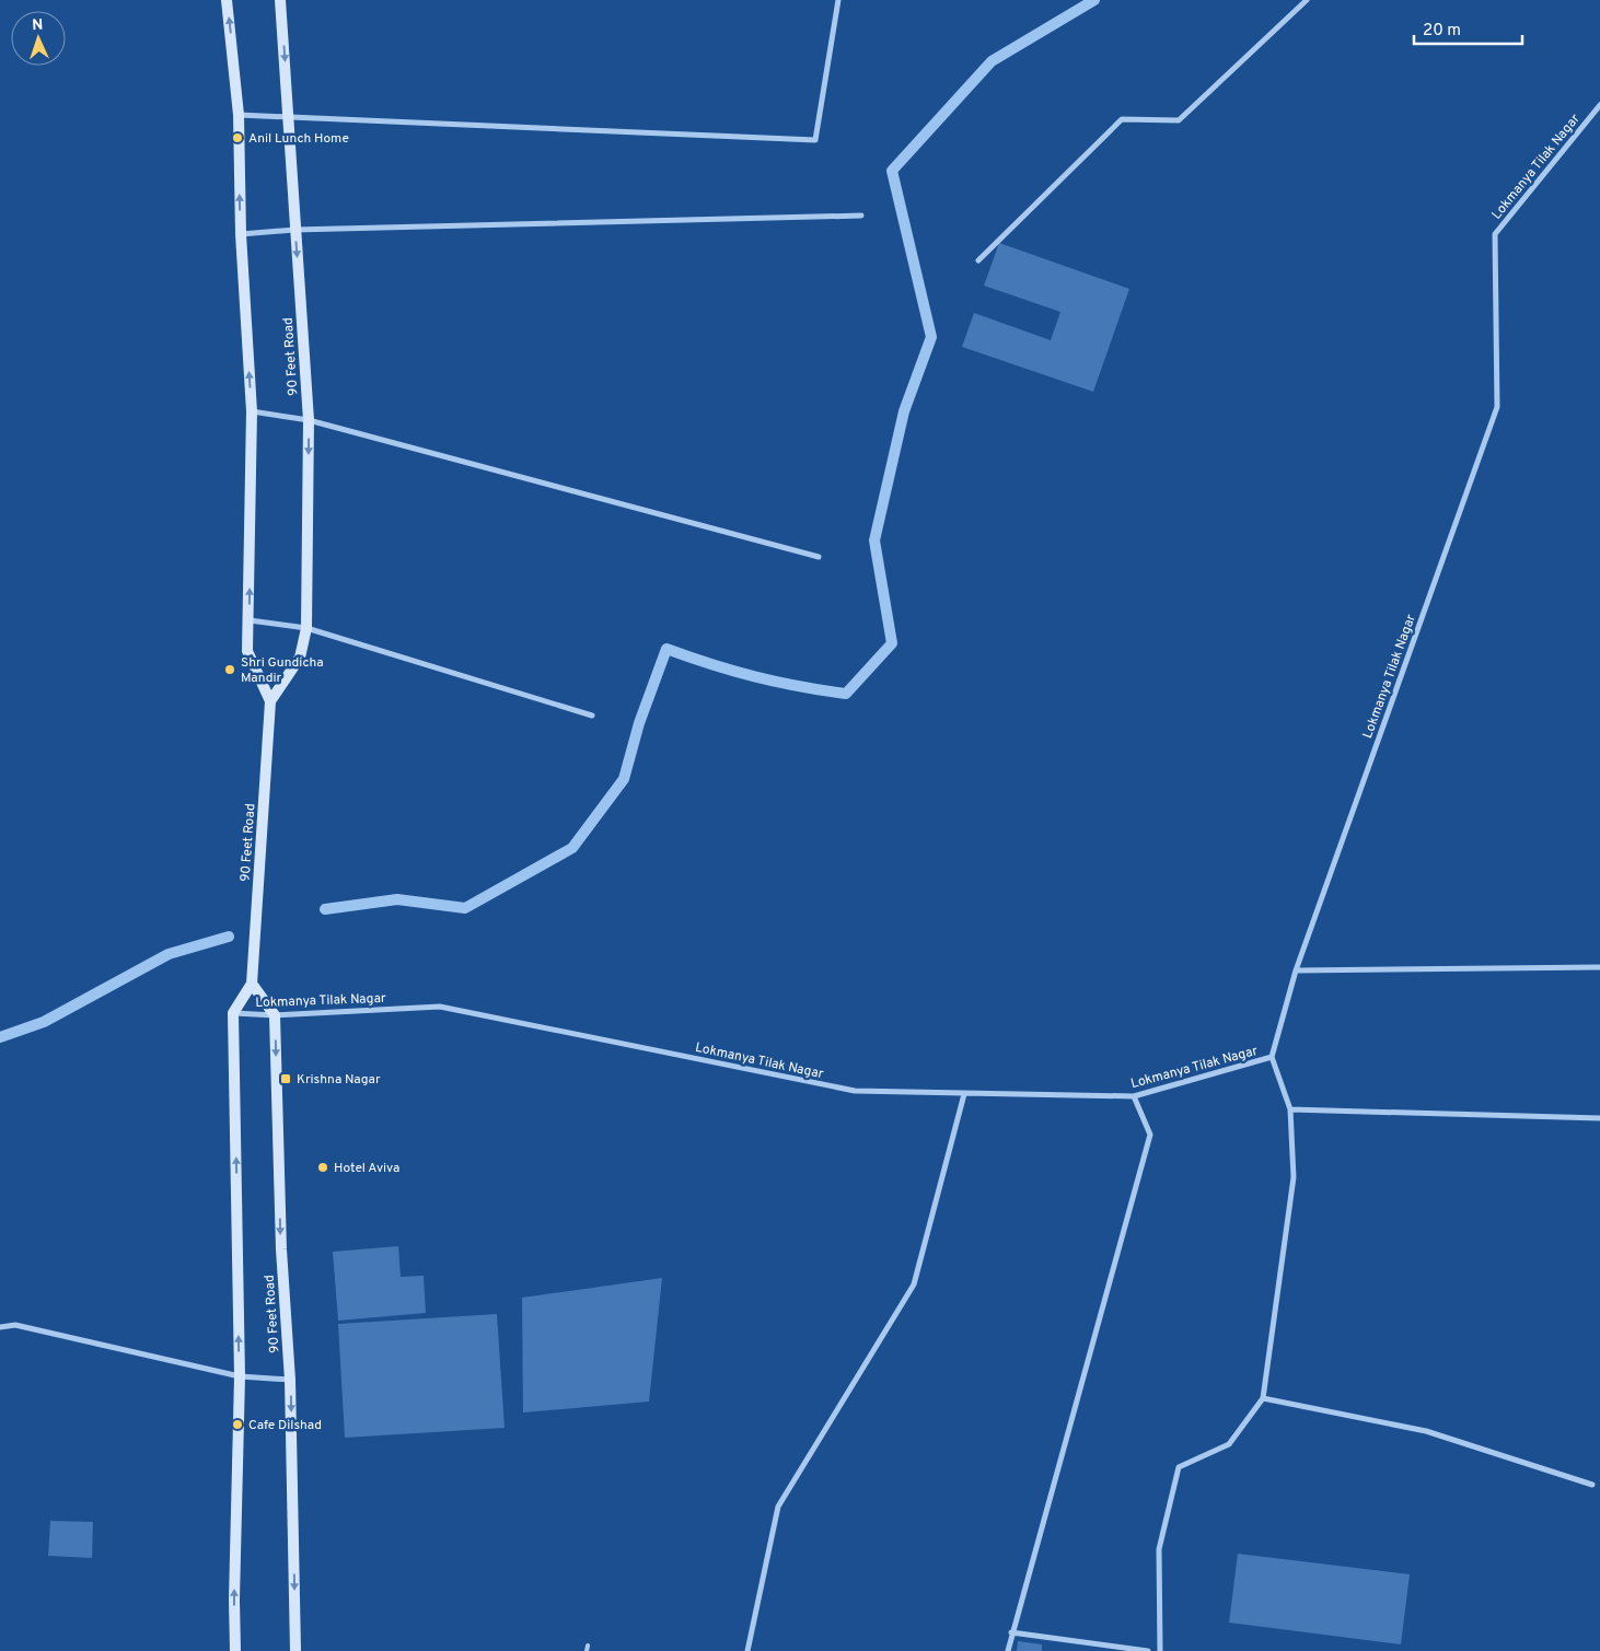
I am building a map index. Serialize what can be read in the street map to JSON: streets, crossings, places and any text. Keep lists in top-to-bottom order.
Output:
{
  "streets": {
    "street": ["Lokmanya Tilak Nagar", "90 Feet Road"]
  },
  "crossings": [
    ["Lokmanya Tilak Nagar", "90 Feet Road"]
  ],
  "places": {
    "other": [
      "Anil Lunch Home",
      "Shri Gundicha Mandir",
      "Hotel Aviva",
      "Cafe Dilshad"
    ],
    "transit": ["Krishna Nagar"]
  },
  "scale_bar": "20 m",
  "north": "top"
}
